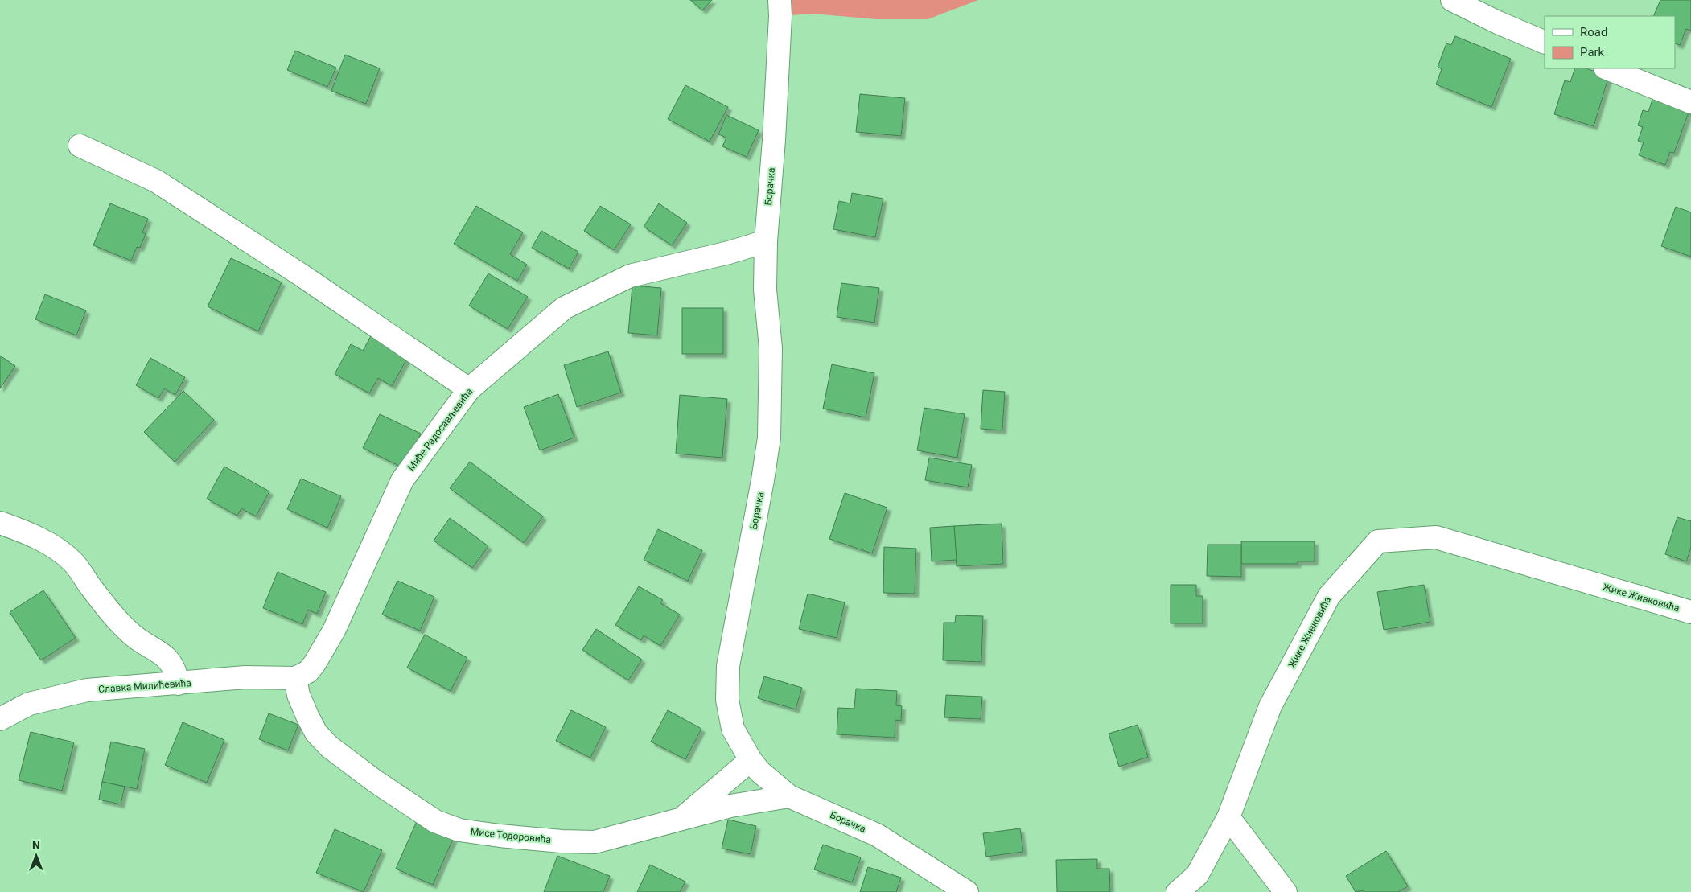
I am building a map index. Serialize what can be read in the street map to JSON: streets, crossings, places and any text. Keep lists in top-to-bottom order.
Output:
{
  "streets": {
    "street": [
      "Борачка",
      "Миће Радосављевића",
      "Жике Живковића",
      "Славка Милићевића",
      "Мисе Тодоровића"
    ]
  },
  "crossings": [
    ["Борачка", "Миће Радосављевића"],
    ["Борачка", "Мисе Тодоровића"],
    ["Миће Радосављевића", "Славка Милићевића"],
    ["Миће Радосављевића", "Мисе Тодоровића"],
    ["Славка Милићевића", "Мисе Тодоровића"]
  ],
  "legend": ["Road", "Park"],
  "north": "top"
}
